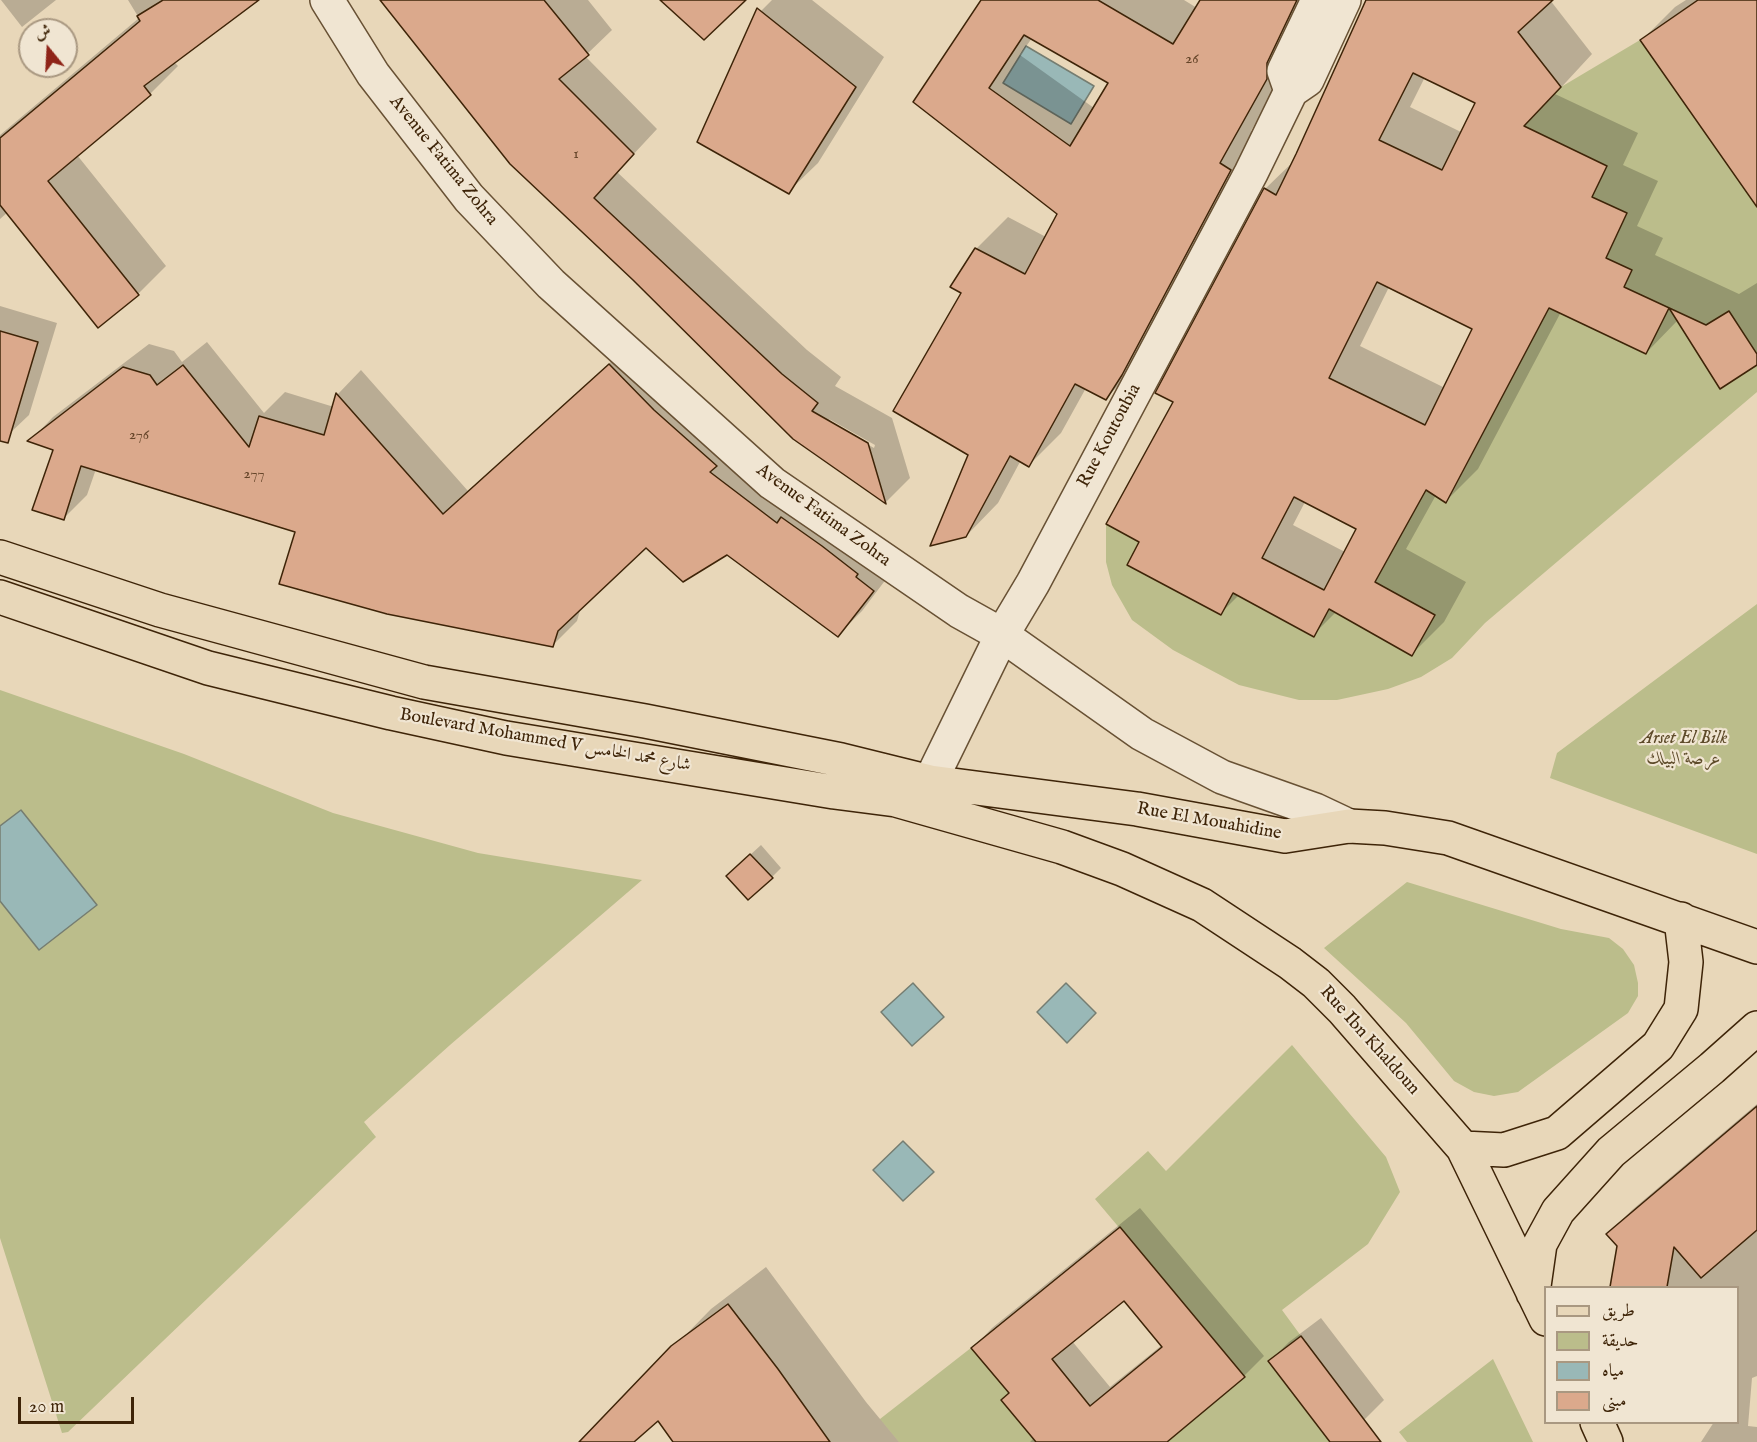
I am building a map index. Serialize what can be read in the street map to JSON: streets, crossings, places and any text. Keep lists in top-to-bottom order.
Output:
{
  "streets": {
    "main road": ["Boulevard Mohammed V شارع محمد الخامس", "Rue El Mouahidine", "Rue Ibn Khaldoun"],
    "street": ["Avenue Fatima Zohra", "Rue Koutoubia"]
  },
  "crossings": [
    ["Avenue Fatima Zohra", "Rue Koutoubia"],
    ["Avenue Fatima Zohra", "Rue El Mouahidine"],
    ["Rue Koutoubia", "Boulevard Mohammed V شارع محمد الخامس"],
    ["Rue Koutoubia", "Rue El Mouahidine"],
    ["Boulevard Mohammed V شارع محمد الخامس", "Rue El Mouahidine"],
    ["Boulevard Mohammed V شارع محمد الخامس", "Rue Ibn Khaldoun"]
  ],
  "parks": ["Arset El Bilk عرصة البيلك"],
  "house_numbers": [
    "26",
    "1",
    "276",
    "277"
  ],
  "legend": [
    "طريق",
    "حديقة",
    "مياه",
    "مبنى"
  ],
  "scale_bar": "20 m",
  "north": "top"
}
